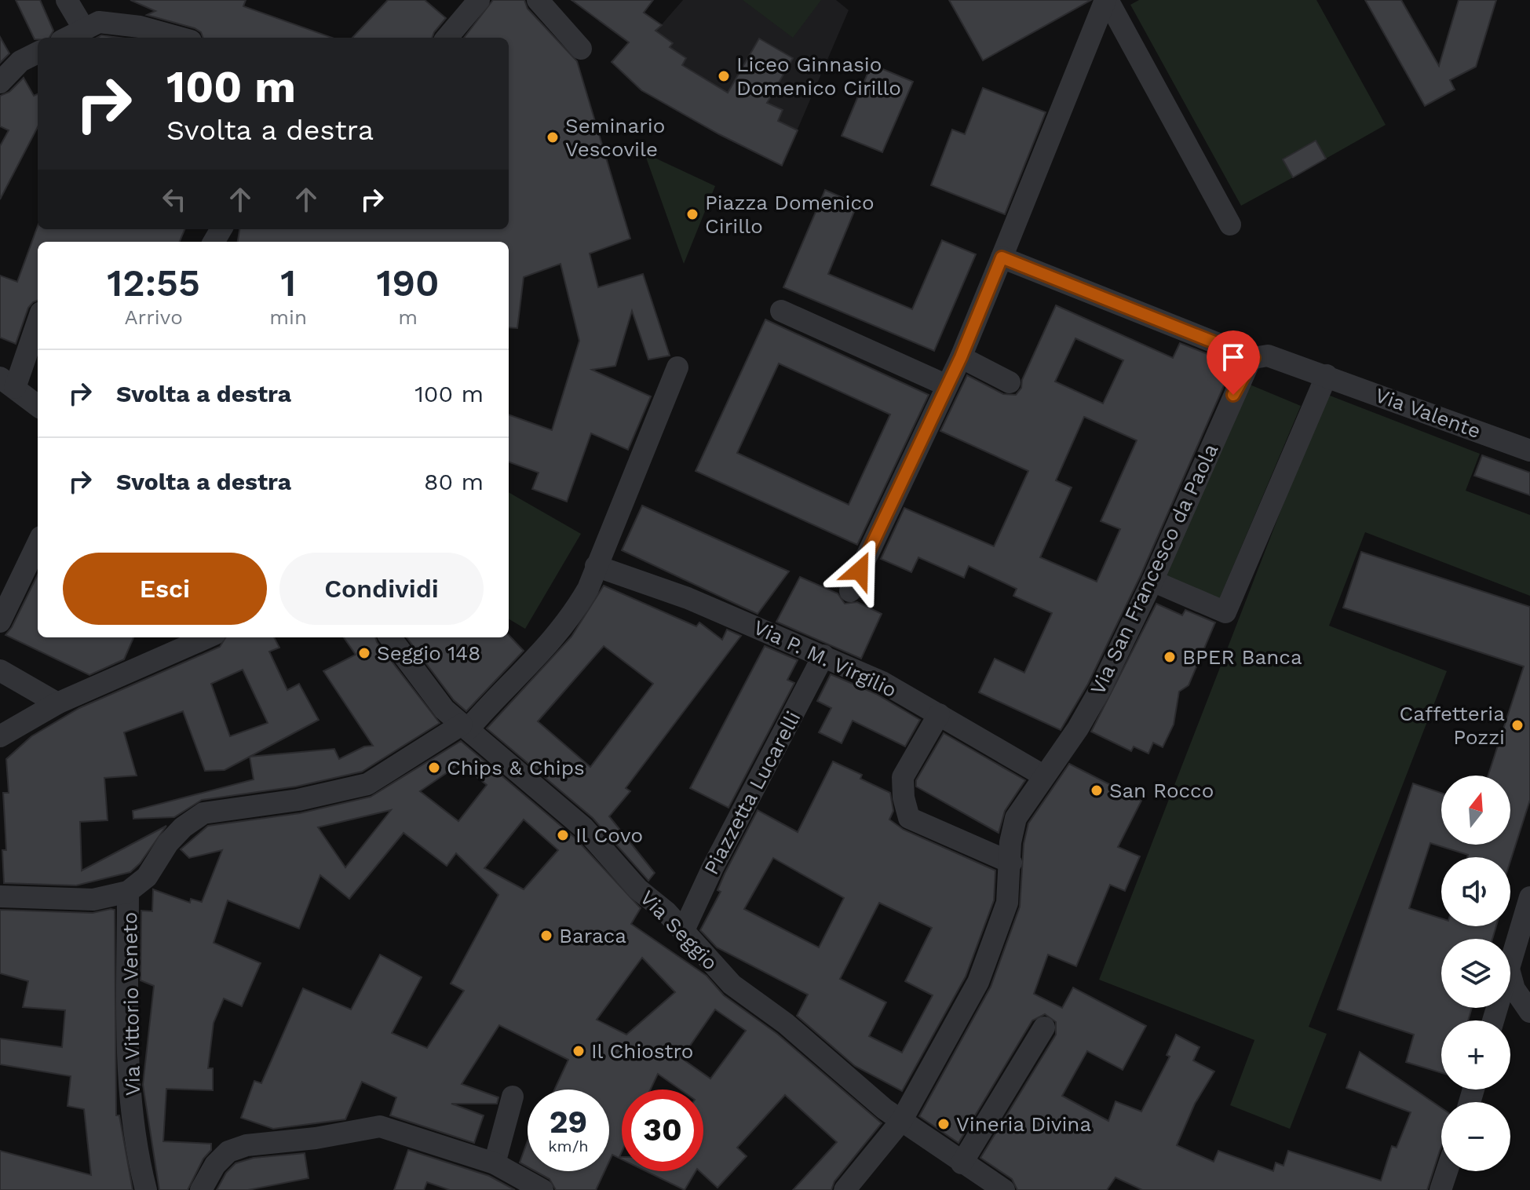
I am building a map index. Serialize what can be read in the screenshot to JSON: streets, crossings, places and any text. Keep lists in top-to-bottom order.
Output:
{
  "streets": {
    "street": [
      "Via Valente",
      "Via San Francesco da Paola",
      "Via P. M. Virgilio",
      "Piazzetta Lucarelli",
      "Via Seggio",
      "Via Vittorio Veneto"
    ]
  },
  "crossings": [
    ["Via San Francesco da Paola", "Via P. M. Virgilio"],
    ["Via San Francesco da Paola", "Via Seggio"],
    ["Via P. M. Virgilio", "Piazzetta Lucarelli"],
    ["Piazzetta Lucarelli", "Via Seggio"]
  ],
  "places": [
    "Liceo Ginnasio Domenico Cirillo",
    "Seminario Vescovile",
    "Piazza Domenico Cirillo",
    "Seggio 148",
    "BPER Banca",
    "Caffetteria Pozzi",
    "Chips & Chips",
    "San Rocco",
    "Il Covo",
    "Baraca",
    "Il Chiostro",
    "Vineria Divina"
  ],
  "north": "top",
  "page": {
    "turn": ["100 m", "Svolta a destra"],
    "eta": [
      "12:55",
      "Arrivo",
      "1",
      "min",
      "190",
      "m"
    ],
    "list": [
      {
        "name": "Svolta a destra",
        "value": "100 m"
      },
      {
        "name": "Svolta a destra",
        "value": "80 m"
      }
    ],
    "buttons": ["Esci", "Condividi"],
    "map_buttons": ["+", "−"],
    "speed": "29 km/h",
    "limit": "30"
  }
}
